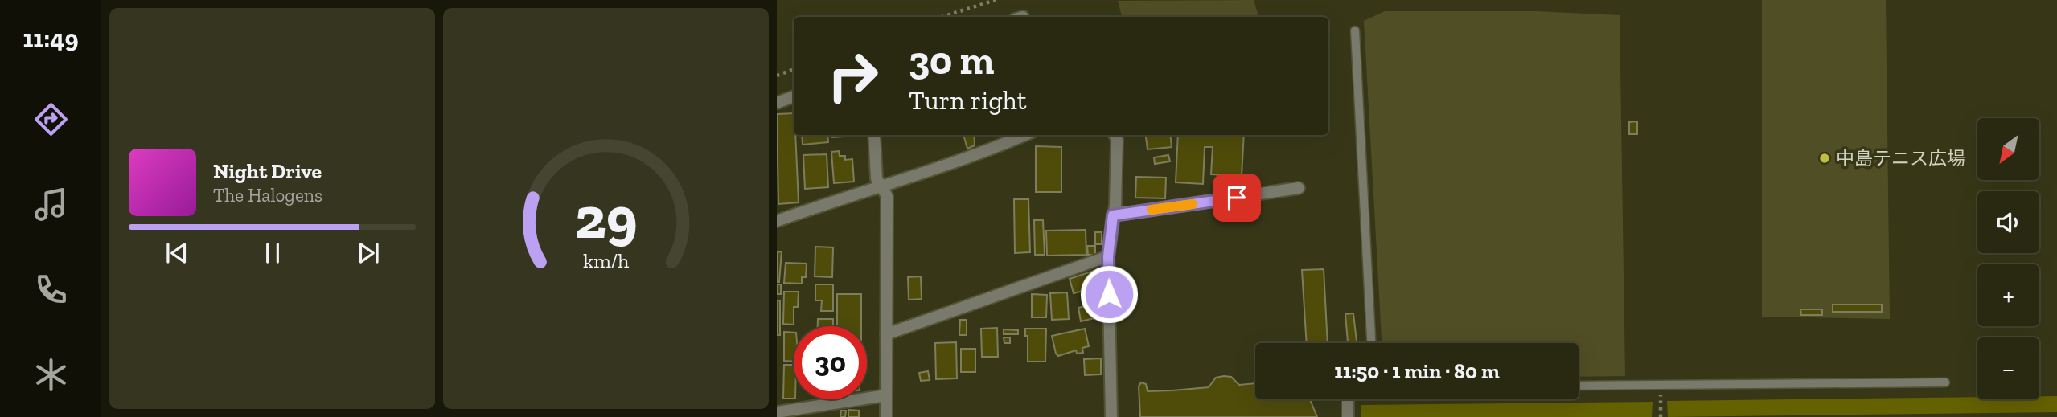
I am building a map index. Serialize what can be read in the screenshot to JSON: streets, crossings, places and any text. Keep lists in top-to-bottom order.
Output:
{
  "places": ["中島テニス広場"],
  "north": "bottom left",
  "page": {
    "tabs": "11:49",
    "turn": ["30 m", "Turn right"],
    "map_buttons": ["+", "−"],
    "song": ["Night Drive", "The Halogens"],
    "limit": "30",
    "trip": "11:50 · 1 min · 80 m",
    "gauge": ["29", "km/h"]
  }
}
